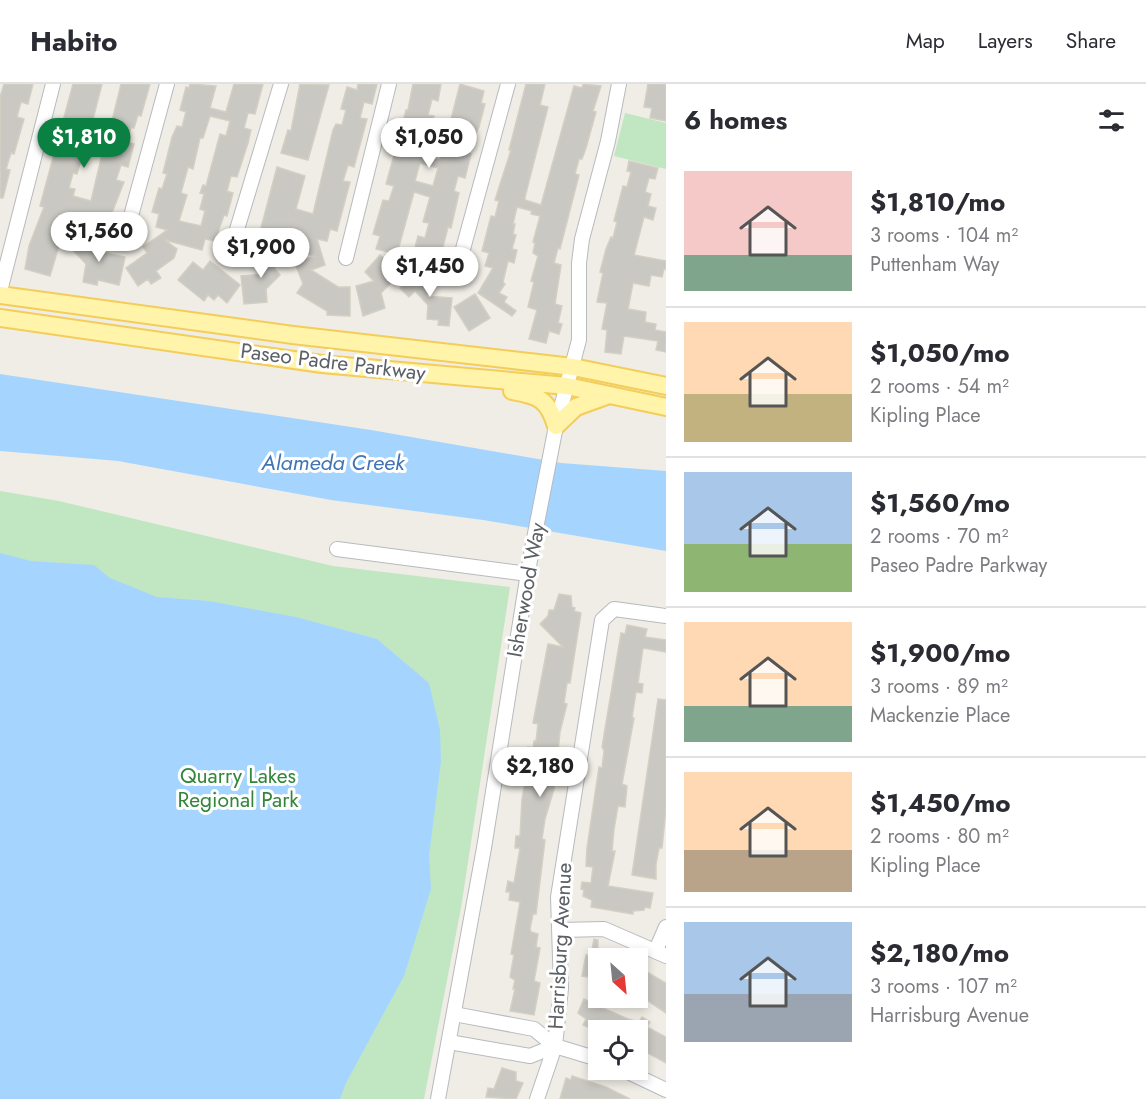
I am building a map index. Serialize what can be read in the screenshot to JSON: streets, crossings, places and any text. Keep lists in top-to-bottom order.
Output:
{
  "streets": {
    "main road": ["Paseo Padre Parkway"],
    "street": ["Isherwood Way", "Harrisburg Avenue"]
  },
  "crossings": [
    ["Paseo Padre Parkway", "Isherwood Way"]
  ],
  "water": ["Alameda Creek"],
  "parks": ["Quarry Lakes Regional Park"],
  "north": "bottom right",
  "page": {
    "header": "Habito",
    "nav": ["Map", "Layers", "Share"],
    "heading": "6 homes",
    "price": [
      "$1,810",
      "$1,050",
      "$1,560",
      "$1,900",
      "$1,450",
      "$2,180"
    ],
    "list": [
      {
        "name": "$1,810/mo",
        "note": "3 rooms · 104 m² · Puttenham Way"
      },
      {
        "name": "$1,050/mo",
        "note": "2 rooms · 54 m² · Kipling Place"
      },
      {
        "name": "$1,560/mo",
        "note": "2 rooms · 70 m² · Paseo Padre Parkway"
      },
      {
        "name": "$1,900/mo",
        "note": "3 rooms · 89 m² · Mackenzie Place"
      },
      {
        "name": "$1,450/mo",
        "note": "2 rooms · 80 m² · Kipling Place"
      },
      {
        "name": "$2,180/mo",
        "note": "3 rooms · 107 m² · Harrisburg Avenue"
      }
    ]
  }
}
